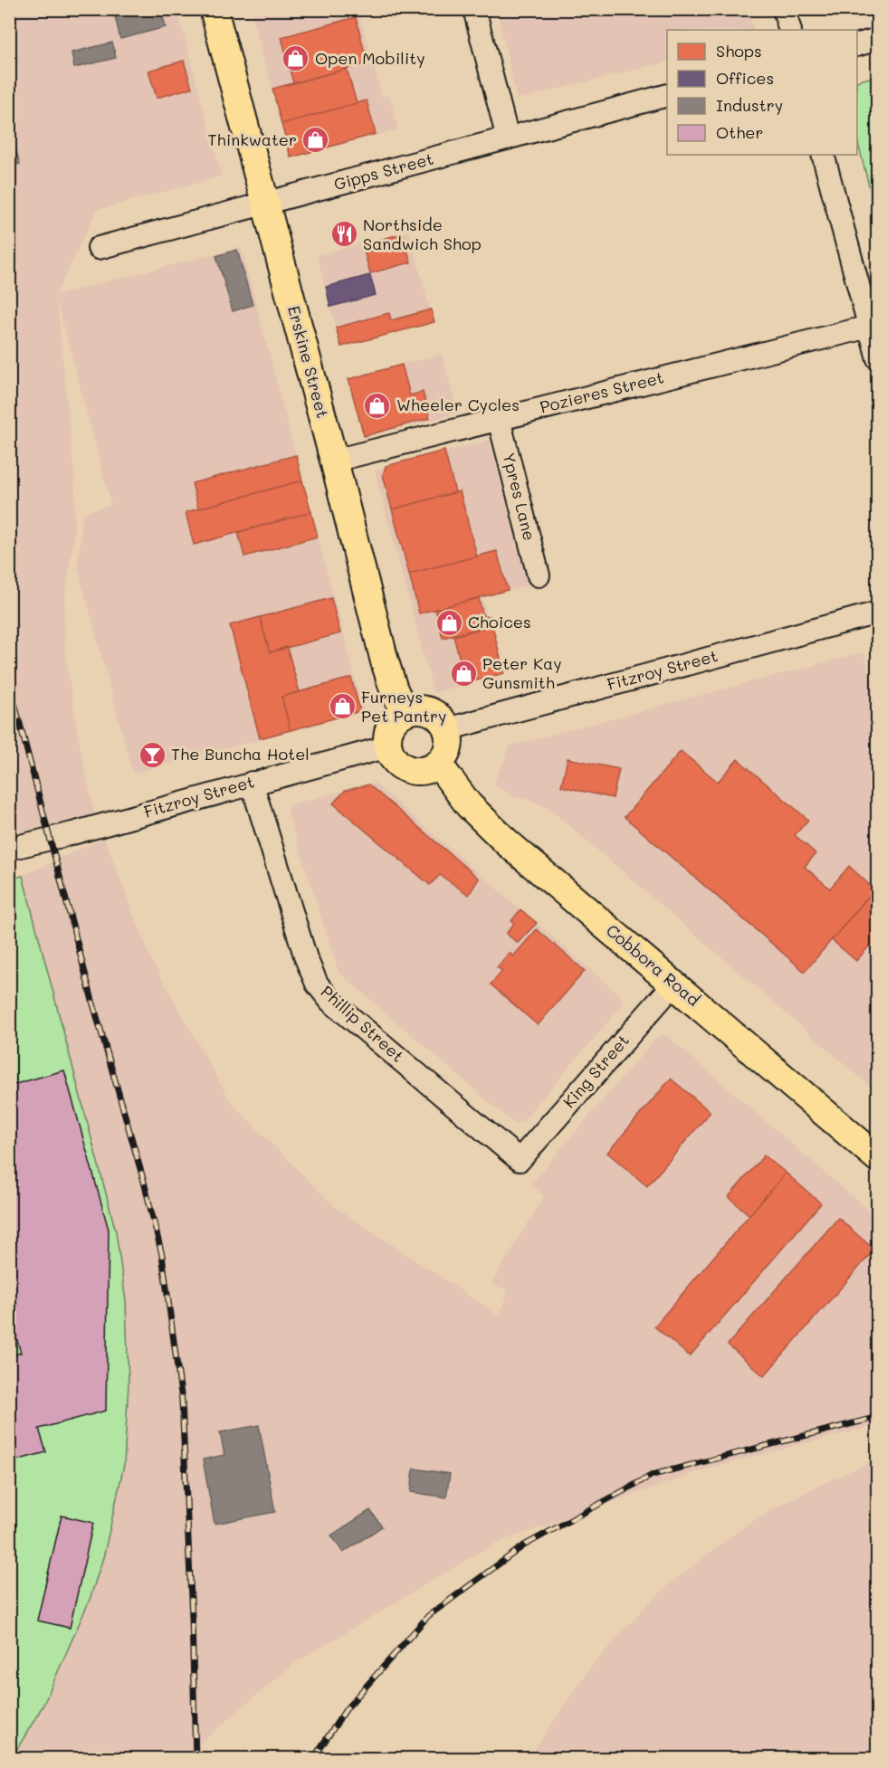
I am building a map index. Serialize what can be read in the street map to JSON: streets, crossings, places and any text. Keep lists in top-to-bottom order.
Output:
{
  "streets": {
    "main road": ["Erskine Street", "Cobbora Road"],
    "street": [
      "Gipps Street",
      "Pozieres Street",
      "Ypres Lane",
      "Fitzroy Street",
      "Phillip Street",
      "King Street"
    ]
  },
  "crossings": [
    ["Gipps Street", "Erskine Street"],
    ["Erskine Street", "Pozieres Street"],
    ["Erskine Street", "Fitzroy Street"],
    ["Erskine Street", "Cobbora Road"],
    ["Pozieres Street", "Ypres Lane"],
    ["Fitzroy Street", "Cobbora Road"],
    ["Fitzroy Street", "Phillip Street"],
    ["Cobbora Road", "King Street"],
    ["Phillip Street", "King Street"]
  ],
  "places": {
    "shop": [
      "Open Mobility",
      "Thinkwater",
      "Wheeler Cycles",
      "Choices",
      "Peter Kay Gunsmith",
      "Furneys Pet Pantry"
    ],
    "restaurant": ["Northside Sandwich Shop"],
    "bar": ["The Buncha Hotel"]
  },
  "legend": [
    "Shops",
    "Offices",
    "Industry",
    "Other"
  ]
}
